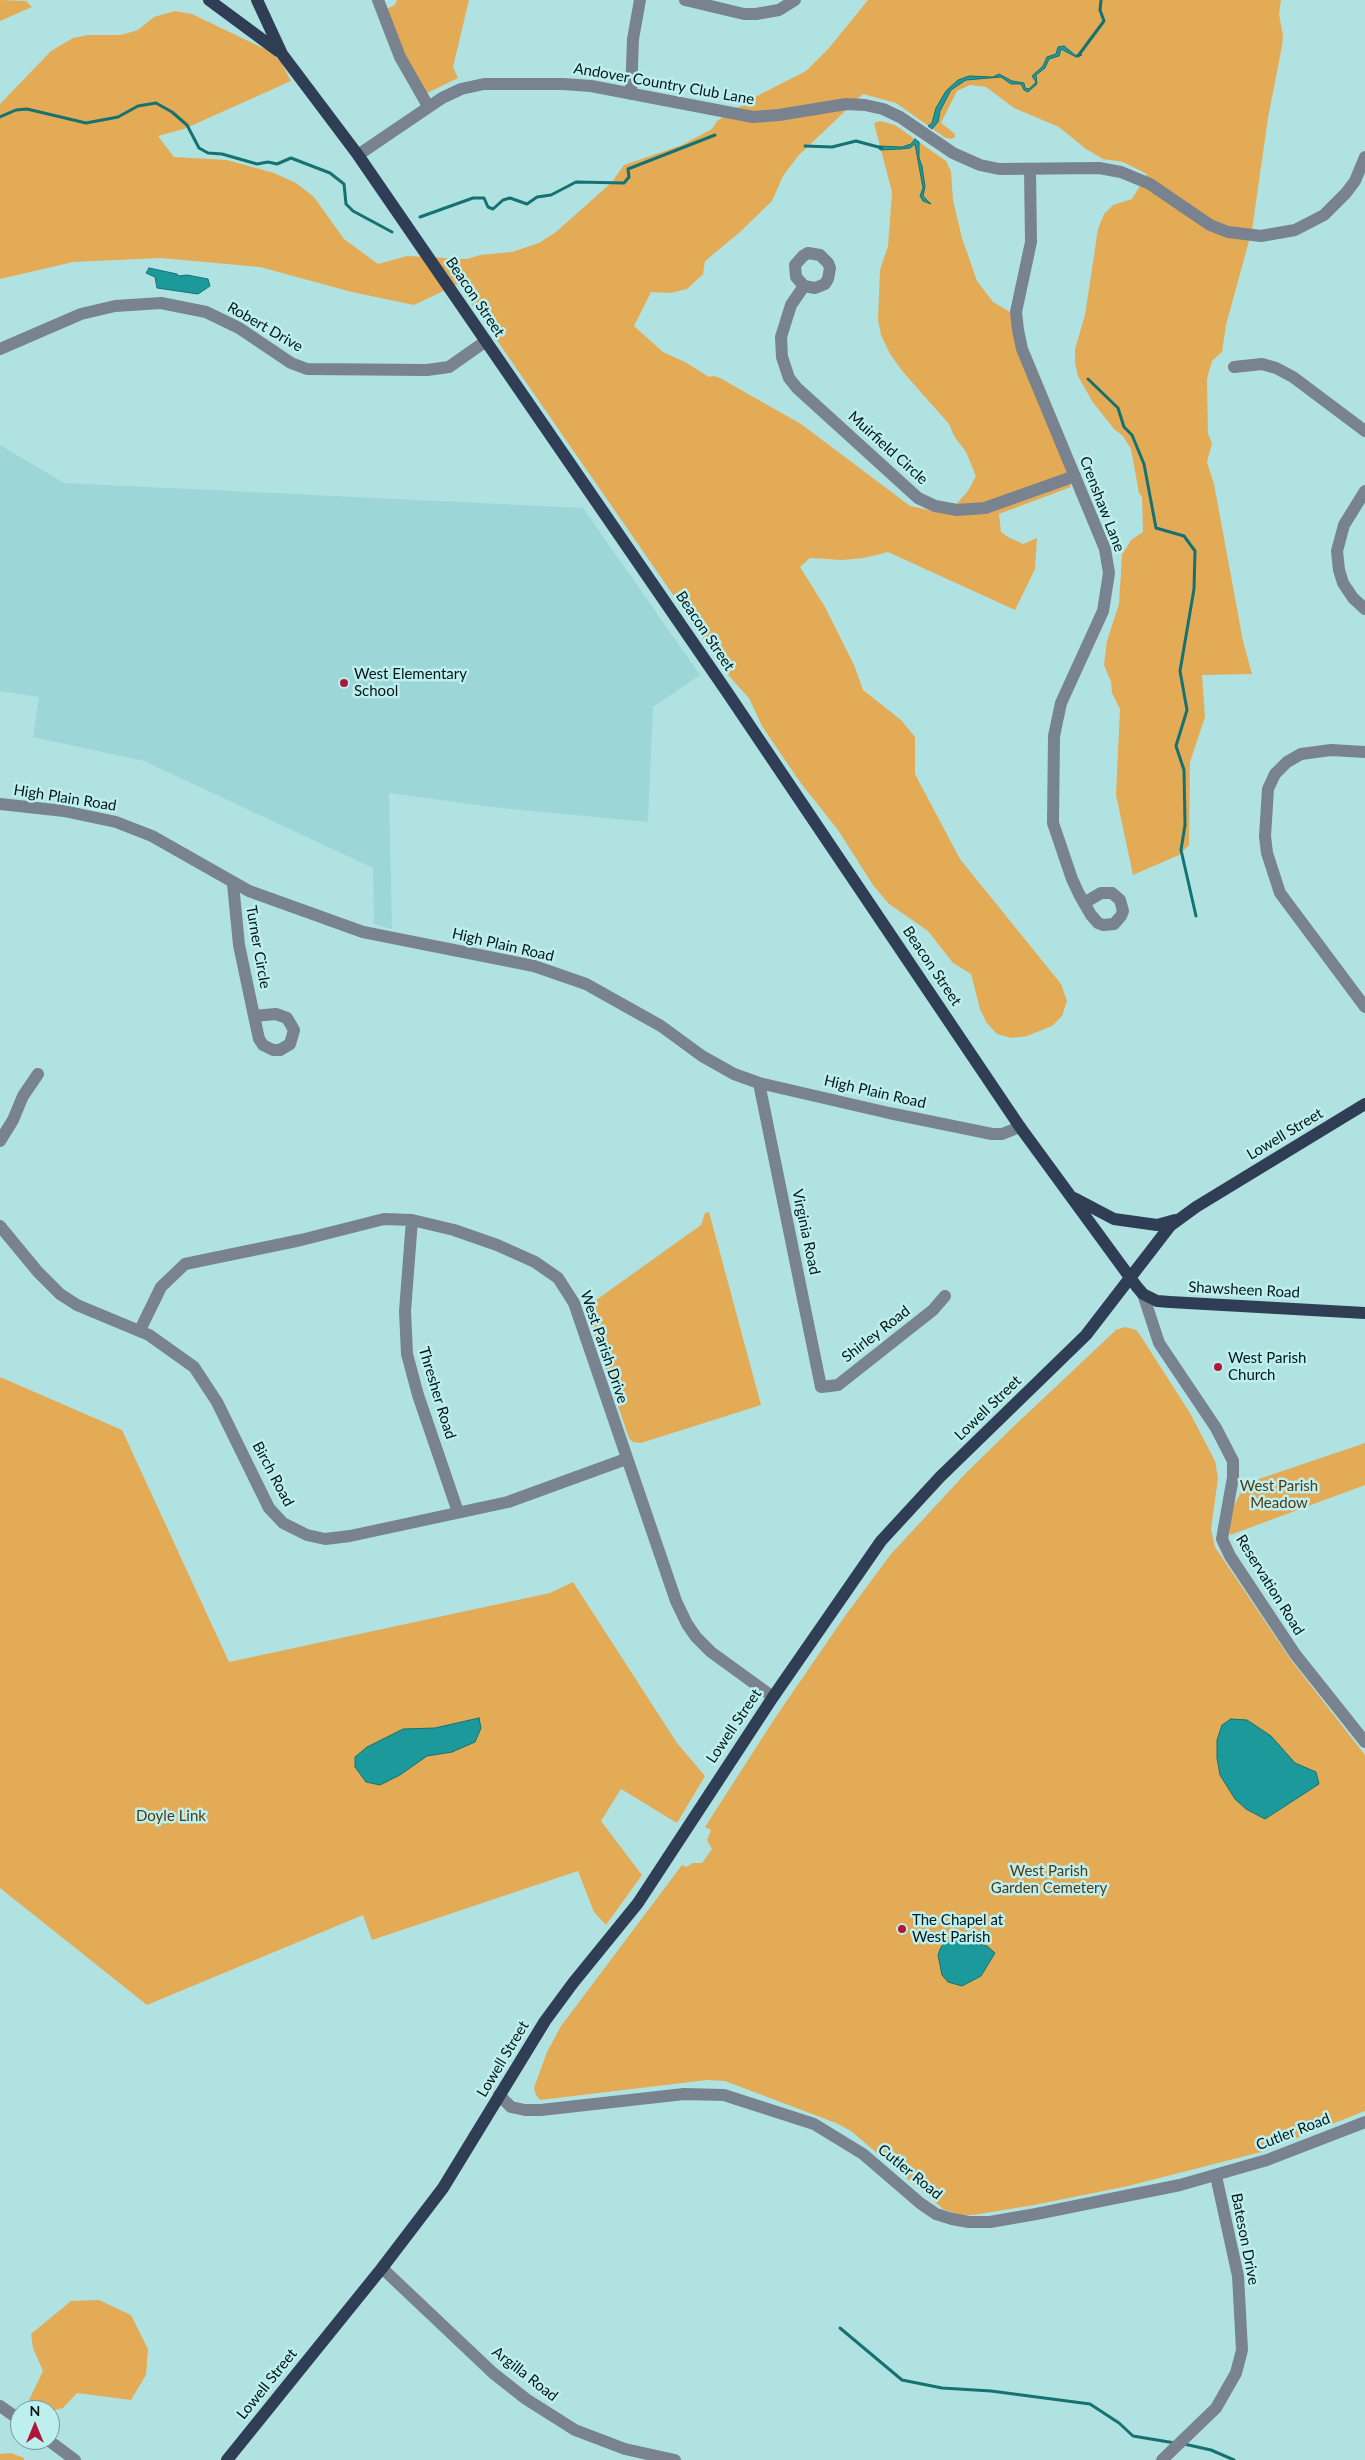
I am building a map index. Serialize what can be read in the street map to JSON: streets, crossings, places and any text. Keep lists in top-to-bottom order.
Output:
{
  "streets": {
    "main road": ["Beacon Street", "Lowell Street", "Shawsheen Road"],
    "street": [
      "Andover Country Club Lane",
      "Robert Drive",
      "Muirfield Circle",
      "Crenshaw Lane",
      "High Plain Road",
      "Turner Circle",
      "Virginia Road",
      "Shirley Road",
      "West Parish Drive",
      "Thresher Road",
      "Birch Road",
      "Reservation Road",
      "Cutler Road",
      "Bateson Drive",
      "Argilla Road"
    ]
  },
  "crossings": [
    ["Andover Country Club Lane", "Beacon Street"],
    ["Andover Country Club Lane", "Crenshaw Lane"],
    ["Beacon Street", "Robert Drive"],
    ["Beacon Street", "High Plain Road"],
    ["Beacon Street", "Lowell Street"],
    ["Muirfield Circle", "Crenshaw Lane"],
    ["High Plain Road", "Turner Circle"],
    ["High Plain Road", "Virginia Road"],
    ["Lowell Street", "West Parish Drive"],
    ["Lowell Street", "Cutler Road"],
    ["Lowell Street", "Argilla Road"],
    ["Virginia Road", "Shirley Road"],
    ["Shawsheen Road", "Reservation Road"],
    ["West Parish Drive", "Thresher Road"],
    ["West Parish Drive", "Birch Road"],
    ["Thresher Road", "Birch Road"],
    ["Cutler Road", "Bateson Drive"]
  ],
  "parks": ["West Parish Meadow", "Doyle Link", "West Parish Garden Cemetery"],
  "places": ["West Elementary School", "West Parish Church", "The Chapel at West Parish"],
  "north": "top"
}
